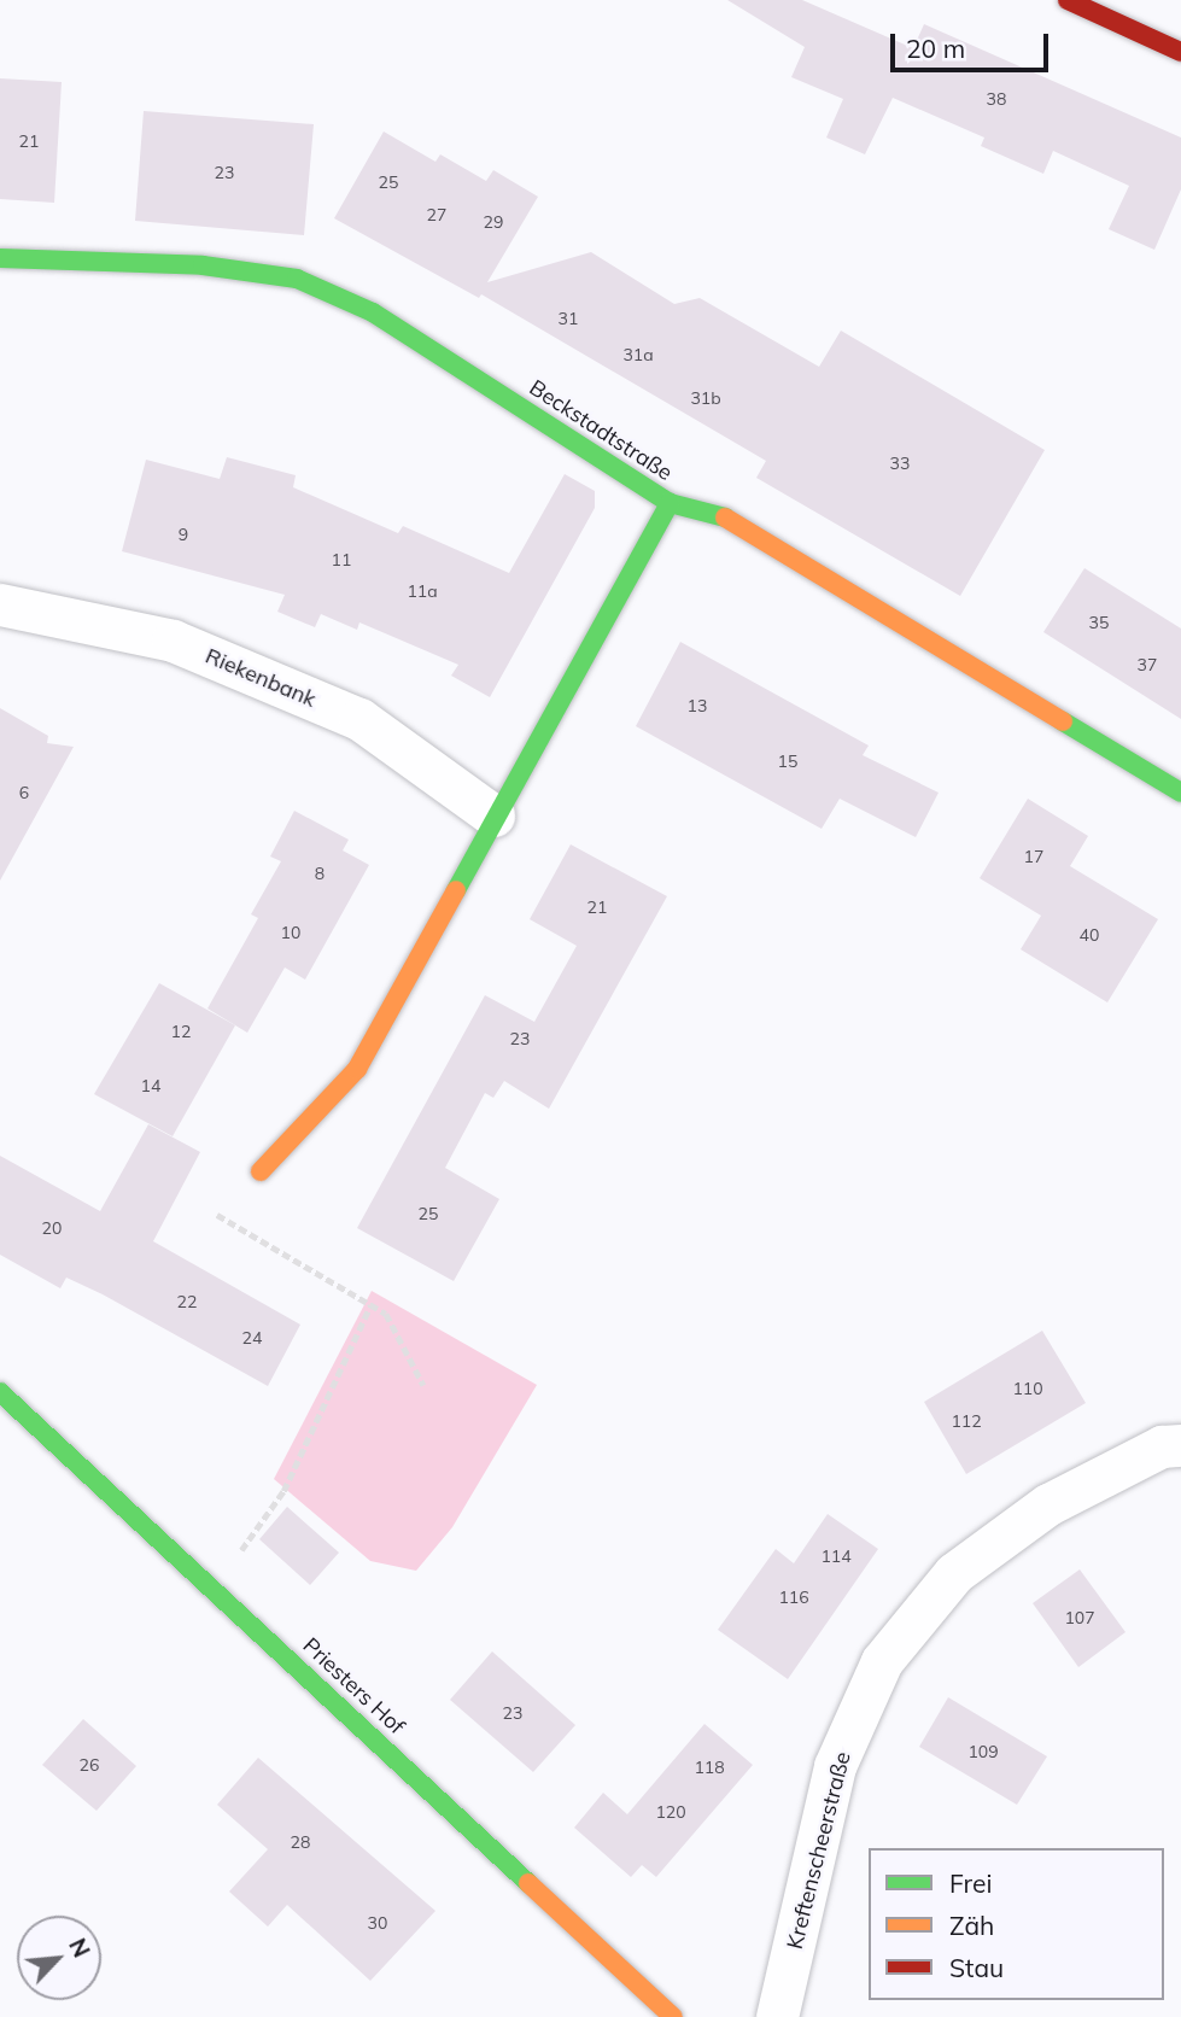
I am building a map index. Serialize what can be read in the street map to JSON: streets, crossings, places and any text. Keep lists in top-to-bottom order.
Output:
{
  "streets": {
    "street": [
      "Beckstadtstraße",
      "Riekenbank",
      "Priesters Hof",
      "Kreftenscheerstraße"
    ]
  },
  "house_numbers": [
    "38",
    "21",
    "23",
    "25",
    "27",
    "29",
    "31",
    "31a",
    "31b",
    "33",
    "9",
    "11",
    "11a",
    "35",
    "37",
    "13",
    "15",
    "6",
    "17",
    "8",
    "21",
    "10",
    "40",
    "12",
    "23",
    "14",
    "25",
    "20",
    "22",
    "24",
    "110",
    "112",
    "114",
    "116",
    "107",
    "23",
    "109",
    "26",
    "118",
    "120",
    "28",
    "30"
  ],
  "legend": ["Frei", "Zäh", "Stau"],
  "scale_bar": "20 m",
  "north": "top right"
}
